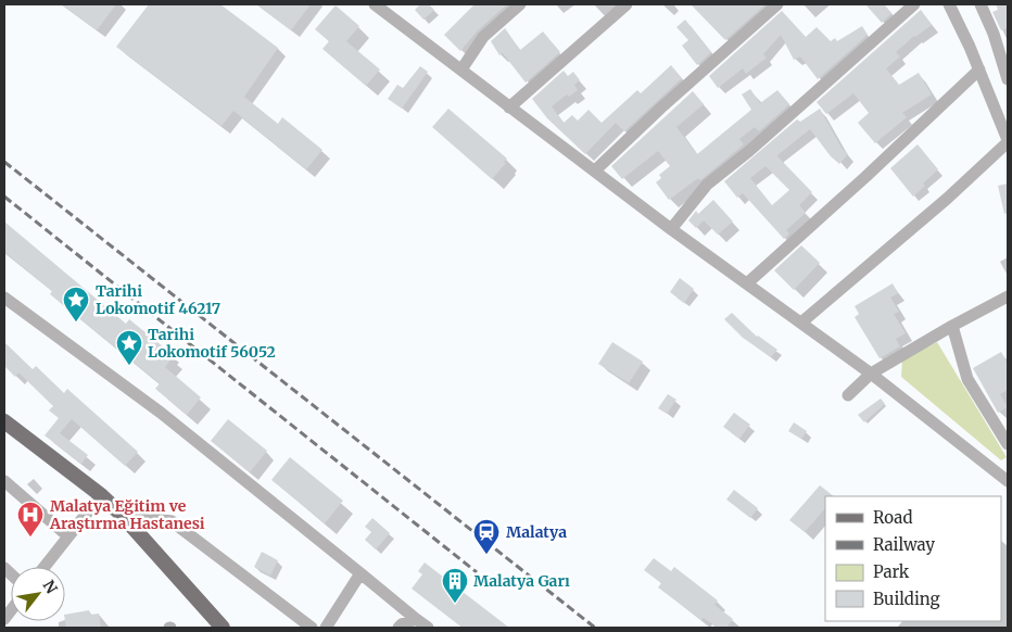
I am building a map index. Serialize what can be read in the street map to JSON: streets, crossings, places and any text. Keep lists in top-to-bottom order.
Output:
{
  "places": {
    "place": ["Tarihi Lokomotif 46217", "Tarihi Lokomotif 56052"],
    "hospital": ["Malatya Eğitim ve Araştırma Hastanesi"],
    "station": ["Malatya"],
    "building": ["Malatya Garı"]
  },
  "legend": [
    "Road",
    "Railway",
    "Park",
    "Building"
  ],
  "north": "top right"
}
